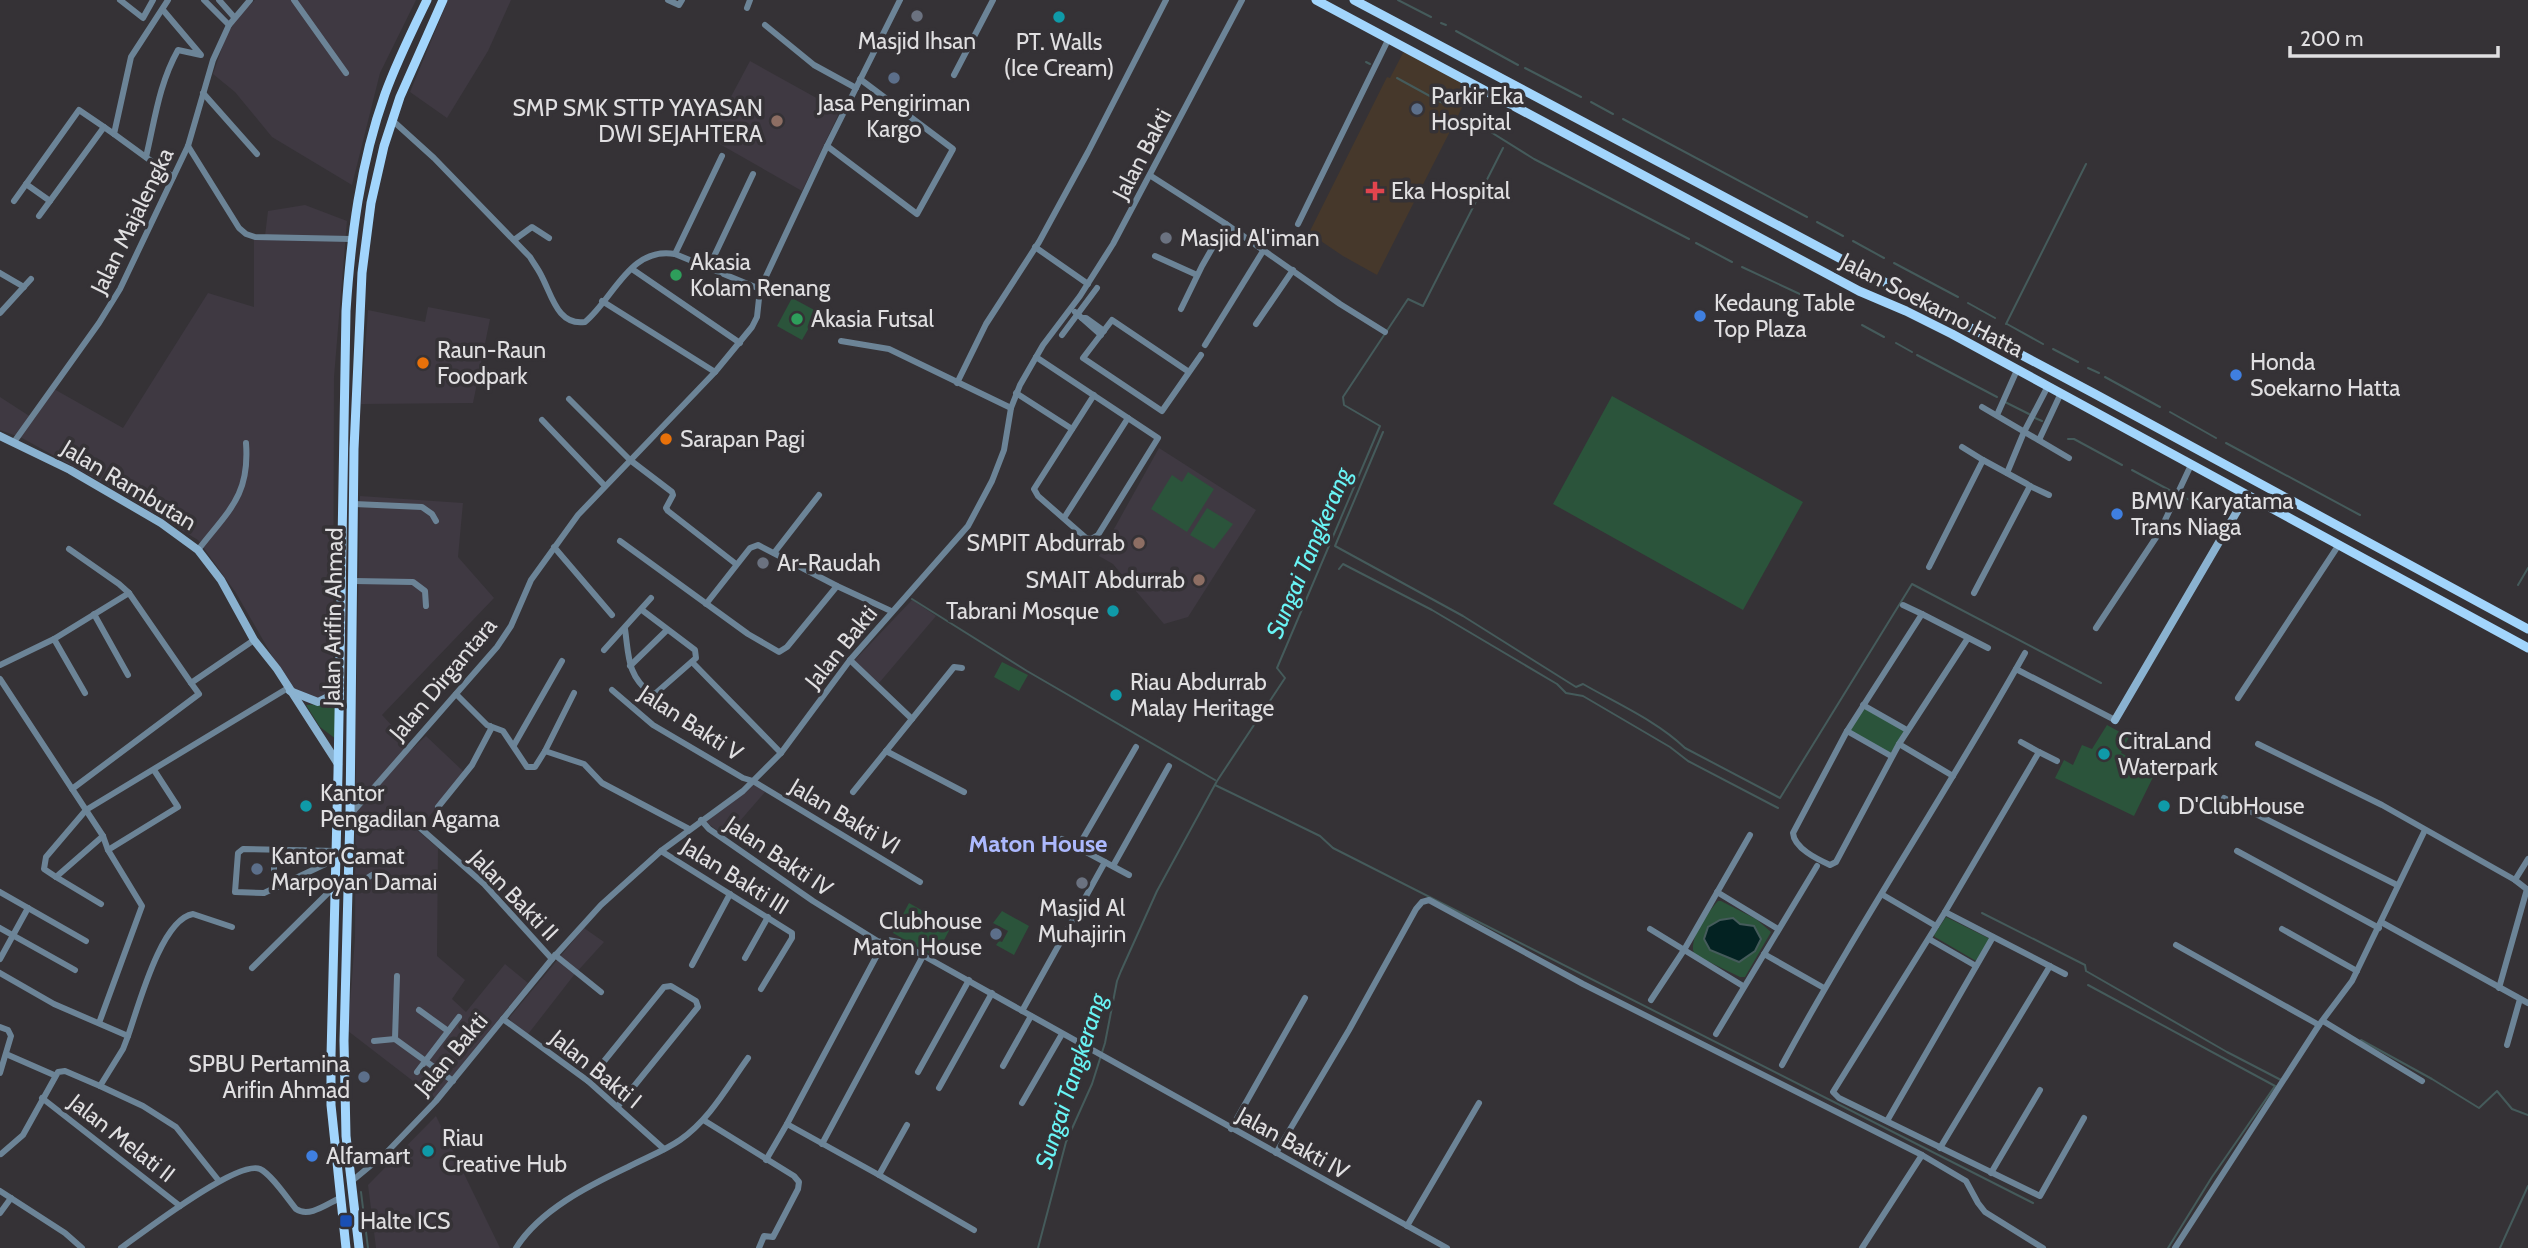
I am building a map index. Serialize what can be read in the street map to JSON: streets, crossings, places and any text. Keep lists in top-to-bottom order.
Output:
{
  "streets": {
    "main road": ["Jalan Soekarno Hatta", "Jalan Rambutan", "Jalan Arifin Ahmad"],
    "street": [
      "Jalan Bakti",
      "Jalan Majalengka",
      "Jalan Dirgantara",
      "Jalan Bakti V",
      "Jalan Bakti VI",
      "Jalan Bakti IV",
      "Jalan Bakti III",
      "Jalan Bakti II",
      "Jalan Bakti I",
      "Jalan Melati II"
    ]
  },
  "crossings": [
    ["Jalan Bakti", "Jalan Arifin Ahmad"],
    ["Jalan Bakti", "Jalan Bakti V"],
    ["Jalan Bakti", "Jalan Bakti VI"],
    ["Jalan Bakti", "Jalan Bakti IV"],
    ["Jalan Bakti", "Jalan Bakti III"],
    ["Jalan Bakti", "Jalan Bakti II"],
    ["Jalan Bakti", "Jalan Bakti I"],
    ["Jalan Majalengka", "Jalan Rambutan"],
    ["Jalan Rambutan", "Jalan Arifin Ahmad"],
    ["Jalan Arifin Ahmad", "Jalan Dirgantara"],
    ["Jalan Bakti V", "Jalan Bakti VI"]
  ],
  "districts": ["Maton House"],
  "water": ["Sungai Tangkerang"],
  "places": {
    "other": [
      "Masjid Ihsan",
      "PT. Walls (Ice Cream)",
      "Jasa Pengiriman Kargo",
      "Parkir Eka Hospital",
      "SMP SMK STTP YAYASAN DWI SEJAHTERA",
      "Masjid Al'iman",
      "Akasia Kolam Renang",
      "Kedaung Table Top Plaza",
      "Akasia Futsal",
      "Raun-Raun Foodpark",
      "Honda Soekarno Hatta",
      "Sarapan Pagi",
      "BMW Karyatama Trans Niaga",
      "SMPIT Abdurrab",
      "Ar-Raudah",
      "SMAIT Abdurrab",
      "Tabrani Mosque",
      "Riau Abdurrab Malay Heritage",
      "CitraLand Waterpark",
      "Kantor Pengadilan Agama",
      "D'ClubHouse",
      "Kantor Camat Marpoyan Damai",
      "Masjid Al Muhajirin",
      "Clubhouse Maton House",
      "SPBU Pertamina Arifin Ahmad",
      "Riau Creative Hub",
      "Alfamart"
    ],
    "health": ["Eka Hospital"],
    "transit": ["Halte ICS"]
  },
  "scale_bar": "200 m"
}
